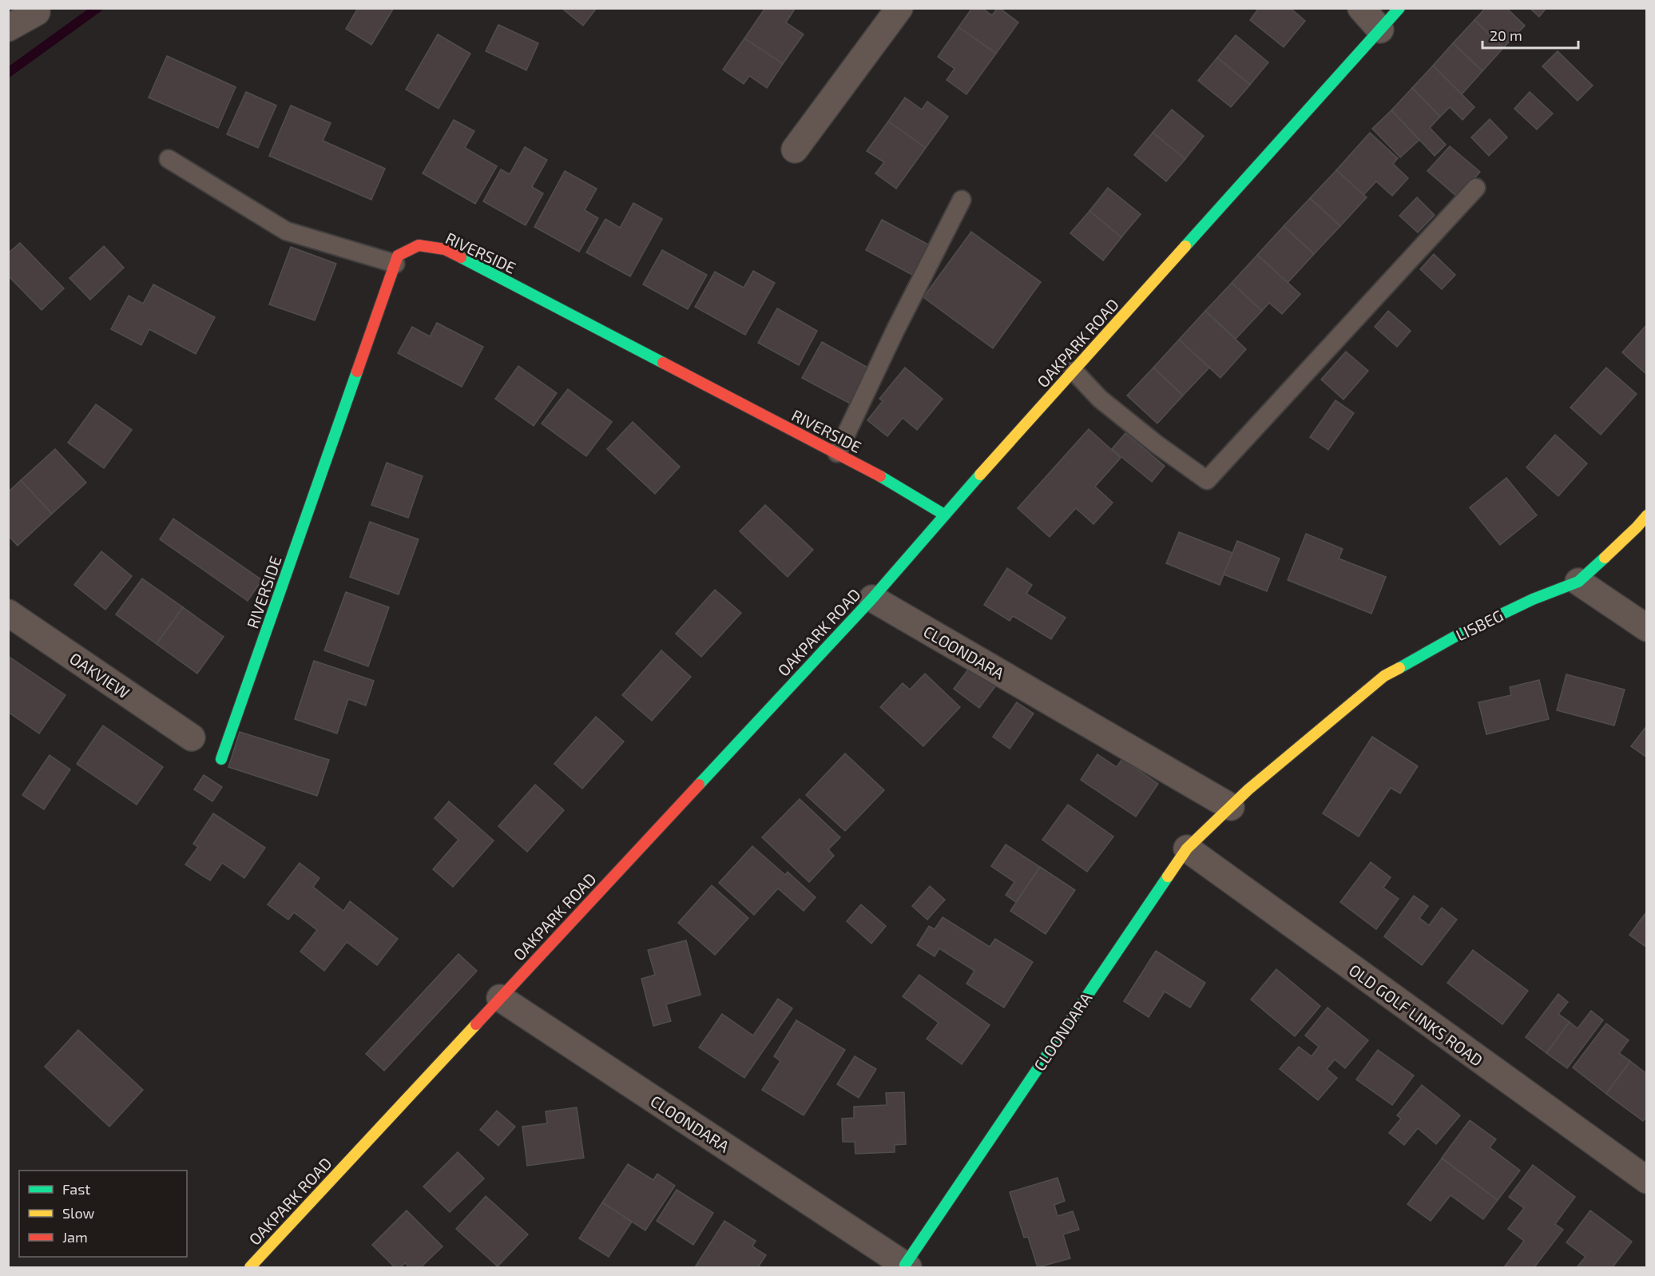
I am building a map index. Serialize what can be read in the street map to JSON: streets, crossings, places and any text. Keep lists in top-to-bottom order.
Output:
{
  "streets": {
    "street": [
      "RIVERSIDE",
      "OAKPARK ROAD",
      "LISBEG",
      "CLOONDARA",
      "OAKVIEW",
      "OLD GOLF LINKS ROAD"
    ]
  },
  "crossings": [
    ["RIVERSIDE", "OAKPARK ROAD"],
    ["OAKPARK ROAD", "CLOONDARA"],
    ["LISBEG", "CLOONDARA"],
    ["CLOONDARA", "OLD GOLF LINKS ROAD"]
  ],
  "legend": ["Fast", "Slow", "Jam"],
  "scale_bar": "20 m"
}
